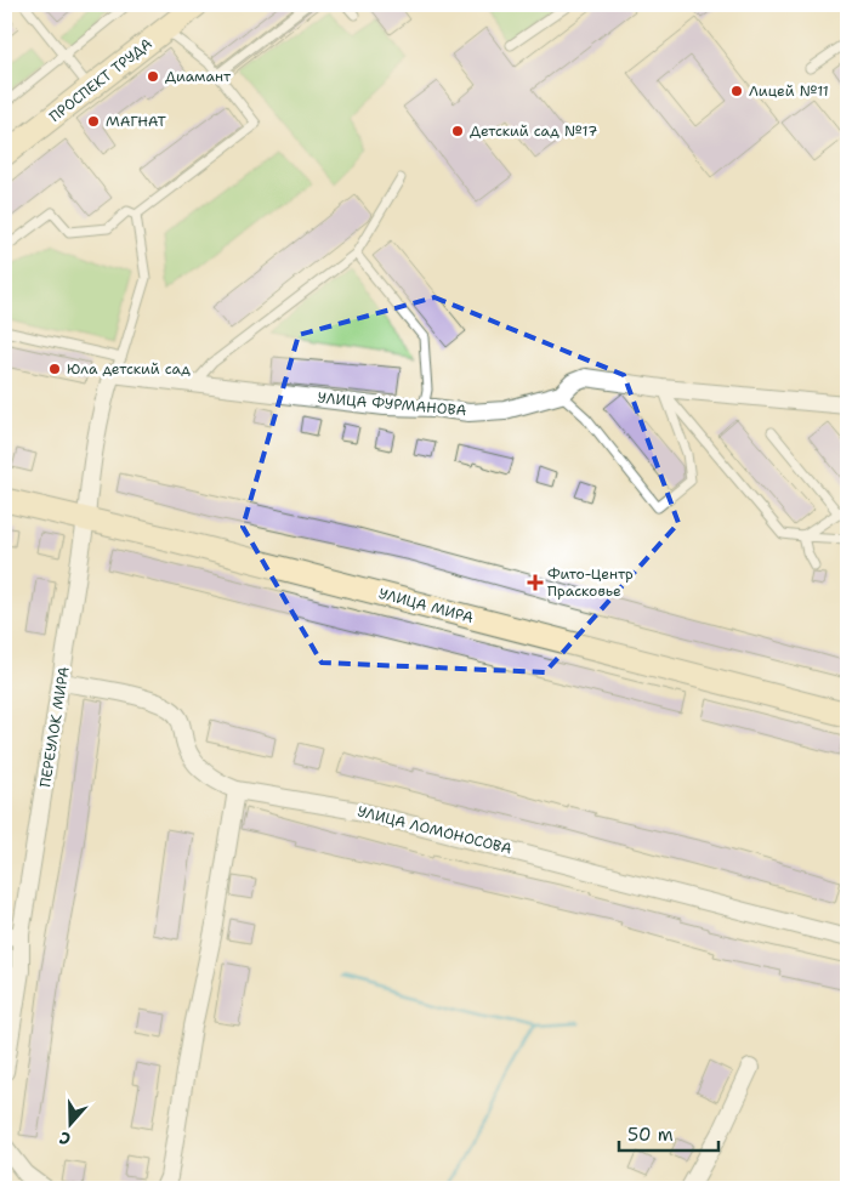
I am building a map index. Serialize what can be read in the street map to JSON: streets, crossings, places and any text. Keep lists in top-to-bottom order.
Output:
{
  "streets": {
    "main road": ["ПРОСПЕКТ ТРУДА", "УЛИЦА МИРА"],
    "street": ["УЛИЦА ФУРМАНОВА", "ПЕРЕУЛОК МИРА", "УЛИЦА ЛОМОНОСОВА"]
  },
  "crossings": [
    ["УЛИЦА МИРА", "ПЕРЕУЛОК МИРА"],
    ["ПЕРЕУЛОК МИРА", "УЛИЦА ЛОМОНОСОВА"]
  ],
  "places": {
    "other": [
      "Диамант",
      "Лицей №11",
      "МАГНАТ",
      "Детский сад №17",
      "Юла детский сад"
    ],
    "health": ["Фито-Центр Прасковье"]
  },
  "scale_bar": "50 m",
  "north": "bottom"
}
